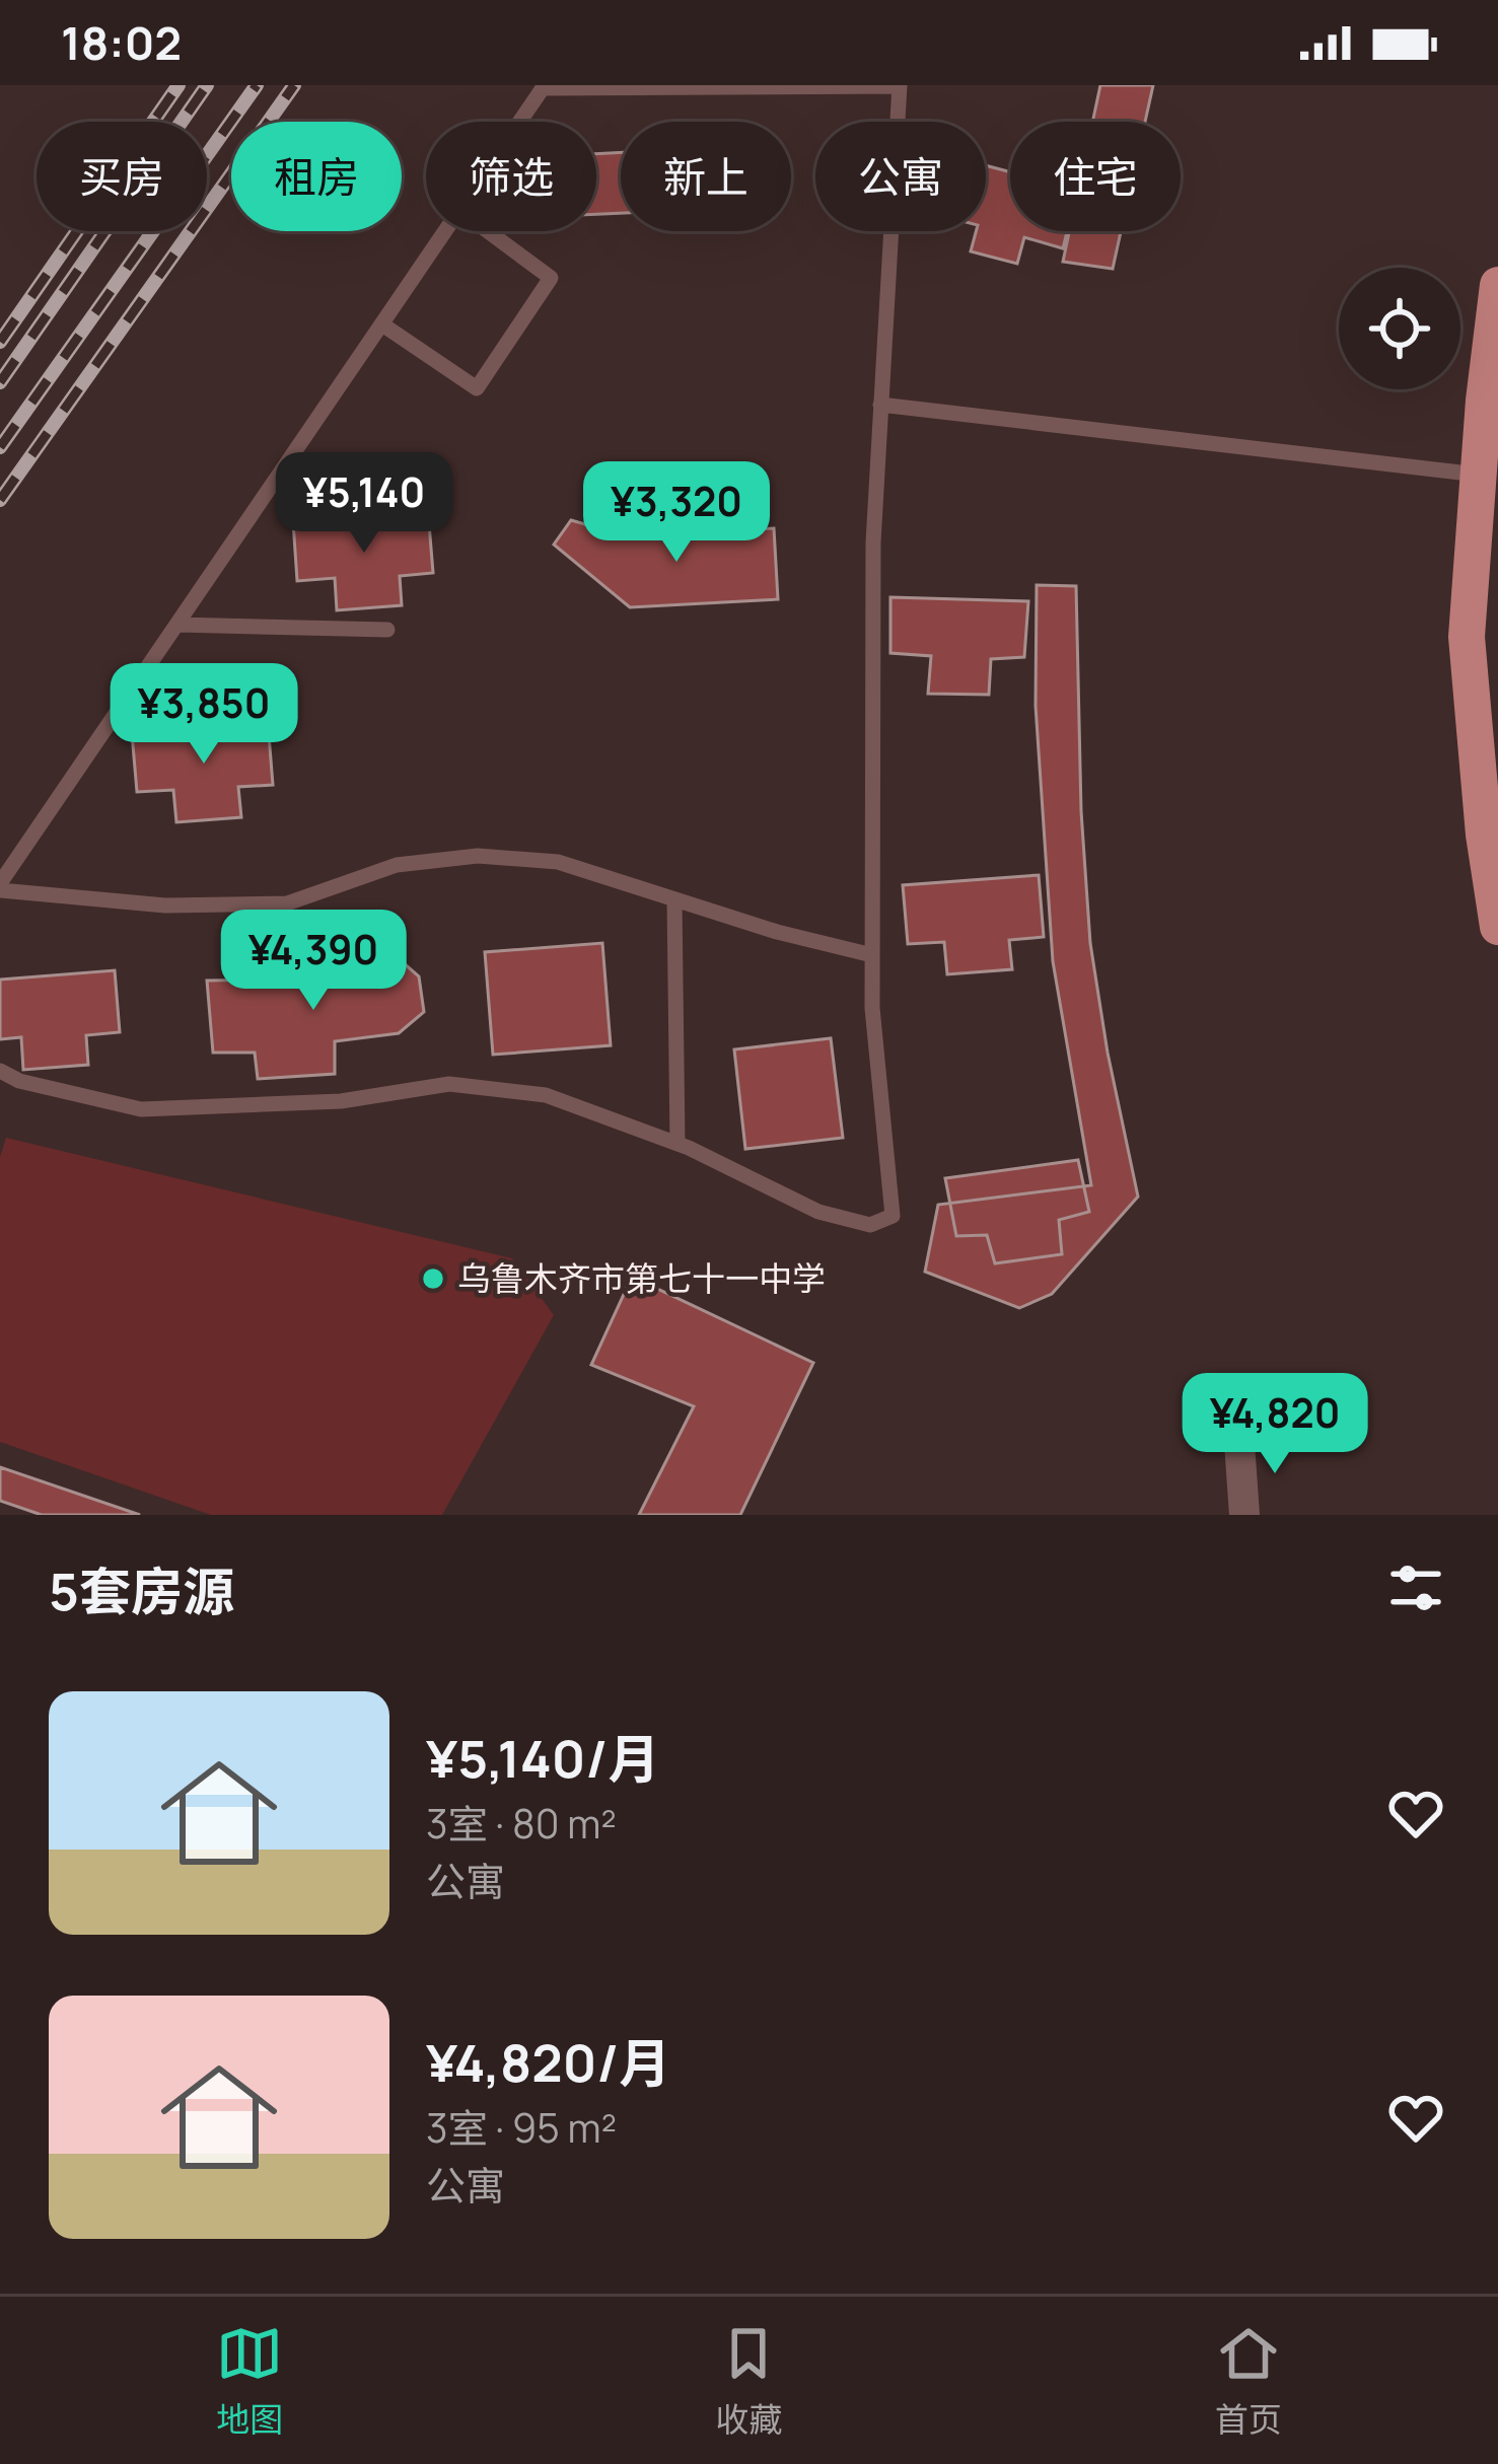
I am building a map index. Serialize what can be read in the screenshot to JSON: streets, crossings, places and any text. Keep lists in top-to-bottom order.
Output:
{
  "places": ["乌鲁木齐市第七十一中学"],
  "page": {
    "status": "18:02",
    "chip": [
      "买房",
      "租房",
      "筛选",
      "新上",
      "公寓",
      "住宅"
    ],
    "price": [
      "¥5,140",
      "¥3,320",
      "¥3,850",
      "¥4,390",
      "¥4,820"
    ],
    "heading": "5套房源",
    "list": [
      {
        "name": "¥5,140/月",
        "note": "3室 · 80 m² · 公寓"
      },
      {
        "name": "¥4,820/月",
        "note": "3室 · 95 m² · 公寓"
      }
    ],
    "tabs": ["地图", "收藏", "首页"]
  }
}
